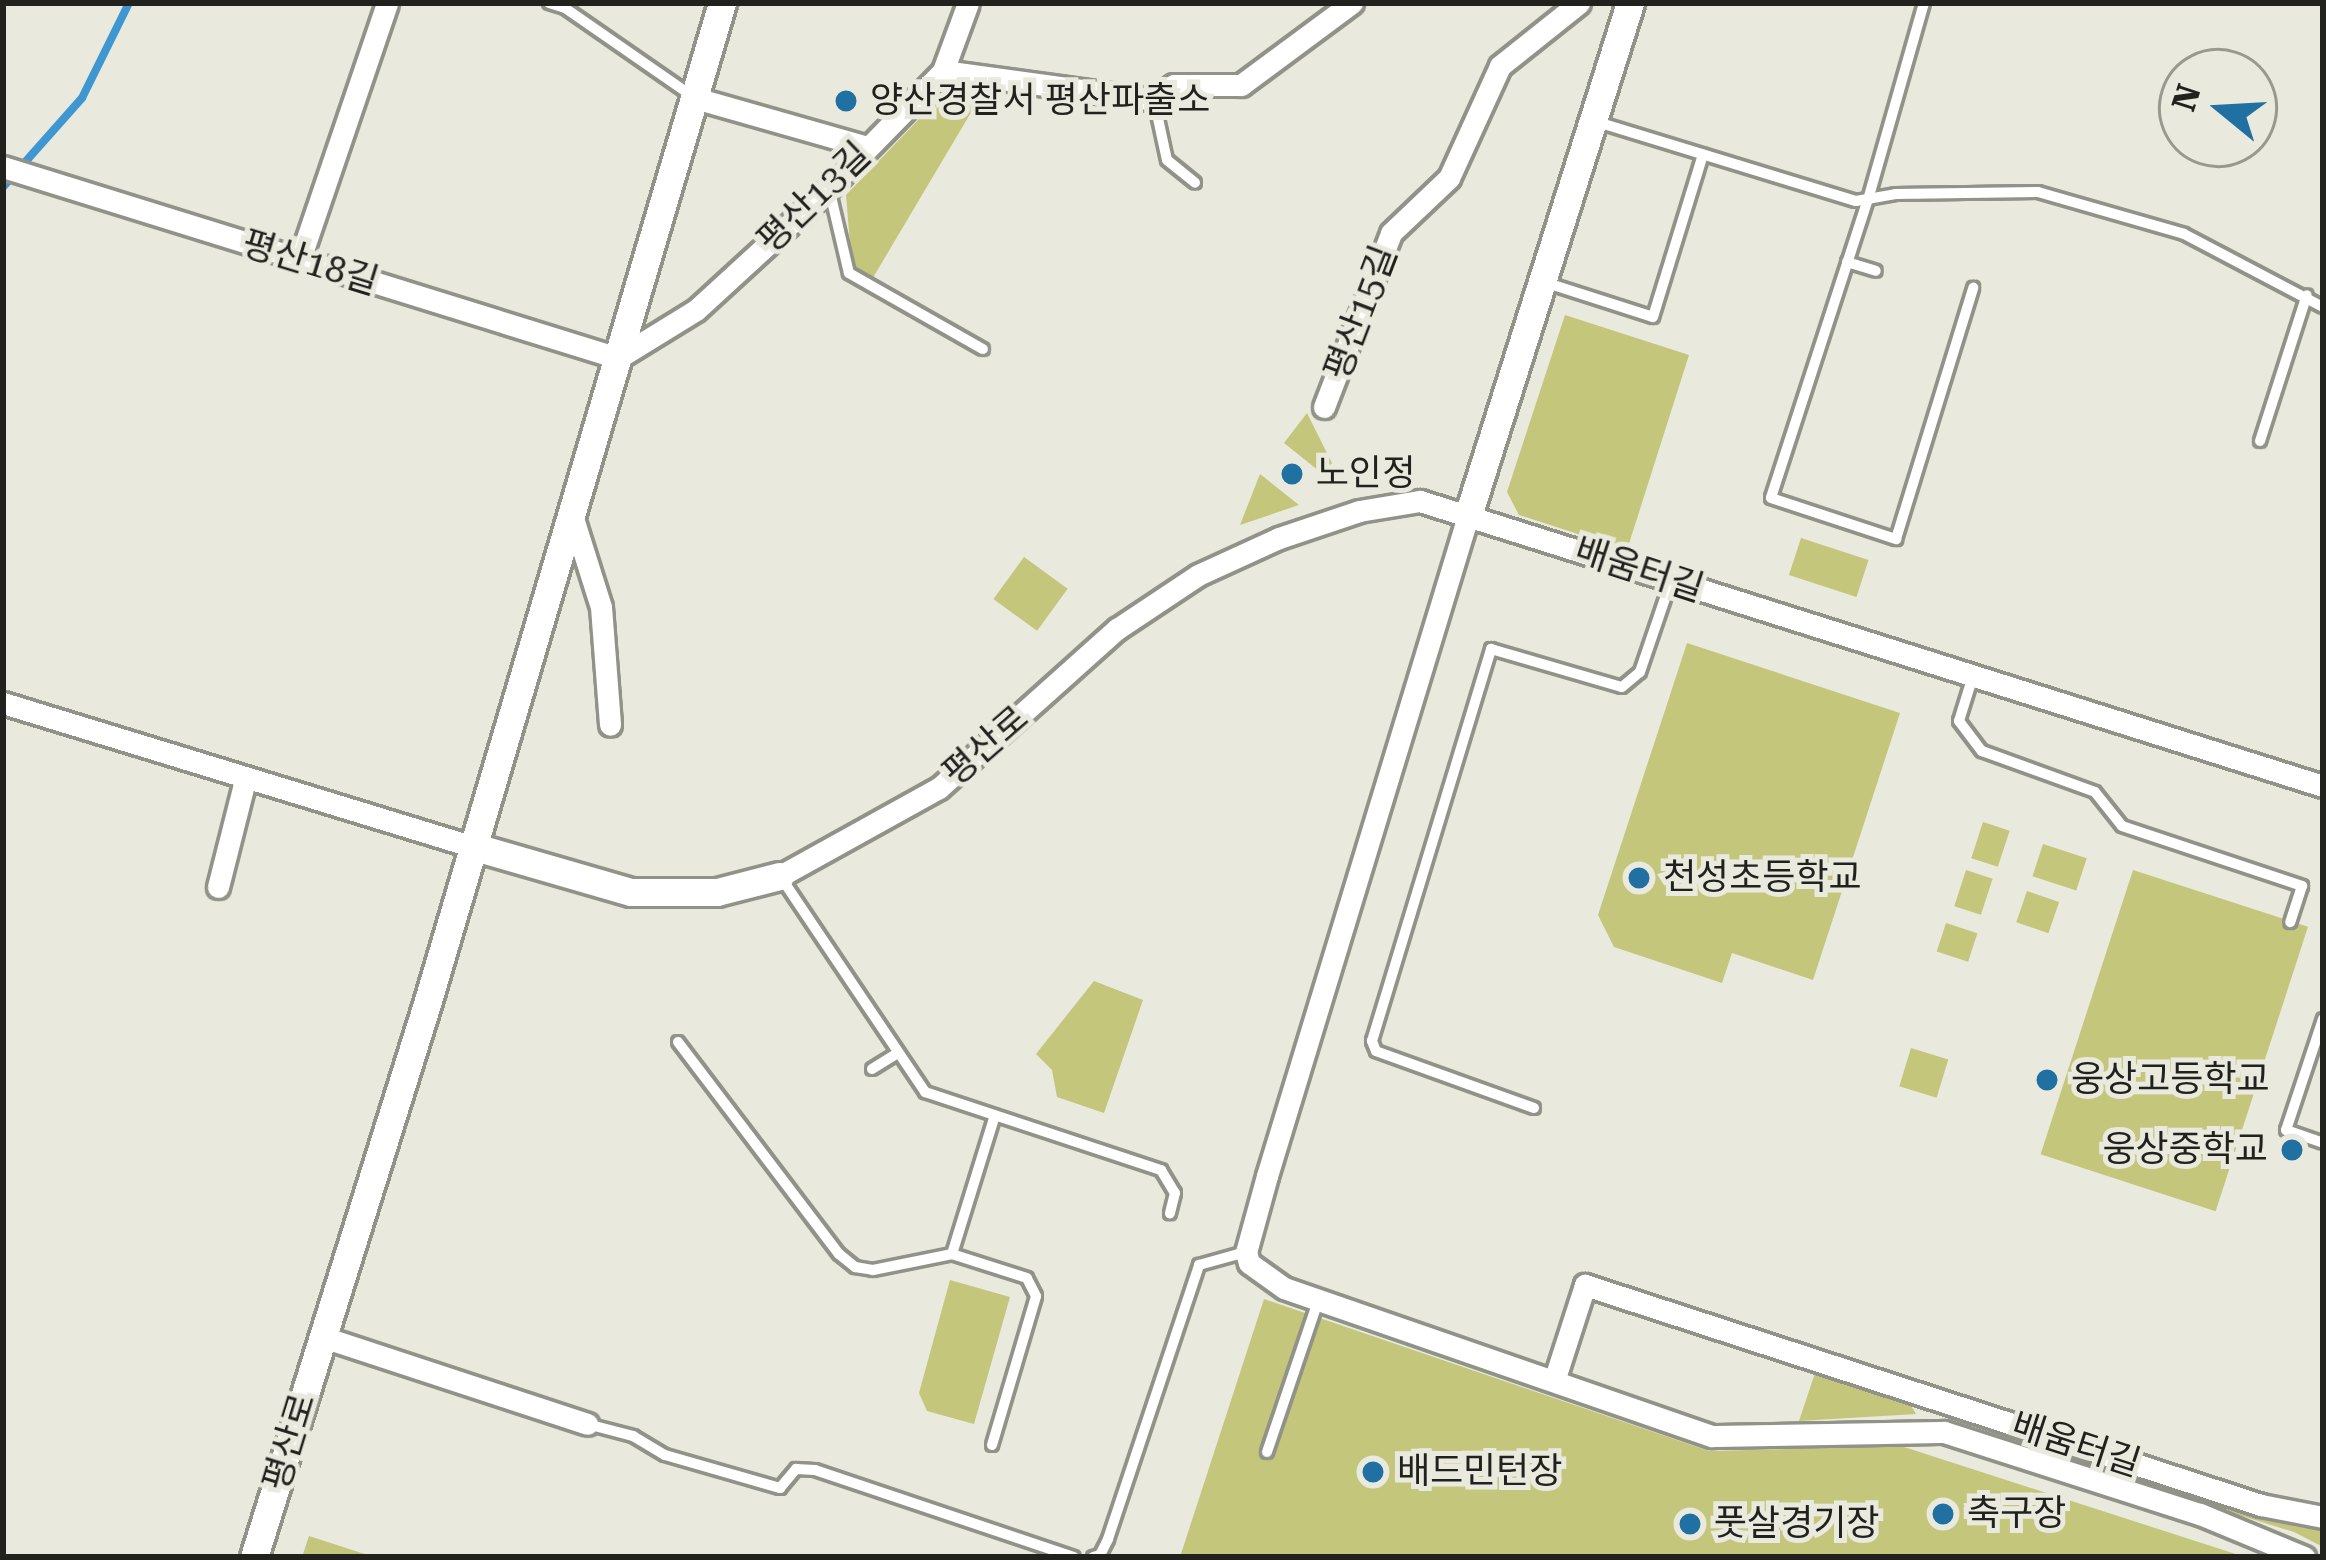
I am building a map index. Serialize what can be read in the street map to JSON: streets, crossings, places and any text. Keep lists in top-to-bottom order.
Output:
{
  "streets": {
    "street": [
      "평산13길",
      "평산18길",
      "평산15길",
      "배움터길",
      "평산로"
    ]
  },
  "crossings": [
    ["평산13길", "평산18길"],
    ["평산13길", "평산로"],
    ["평산18길", "평산로"],
    ["배움터길", "평산로"]
  ],
  "places": [
    "양산경찰서 평산파출소",
    "노인정",
    "천성초등학교",
    "웅상고등학교",
    "웅상중학교",
    "배드민턴장",
    "축구장",
    "풋살경기장"
  ],
  "north": "left"
}
